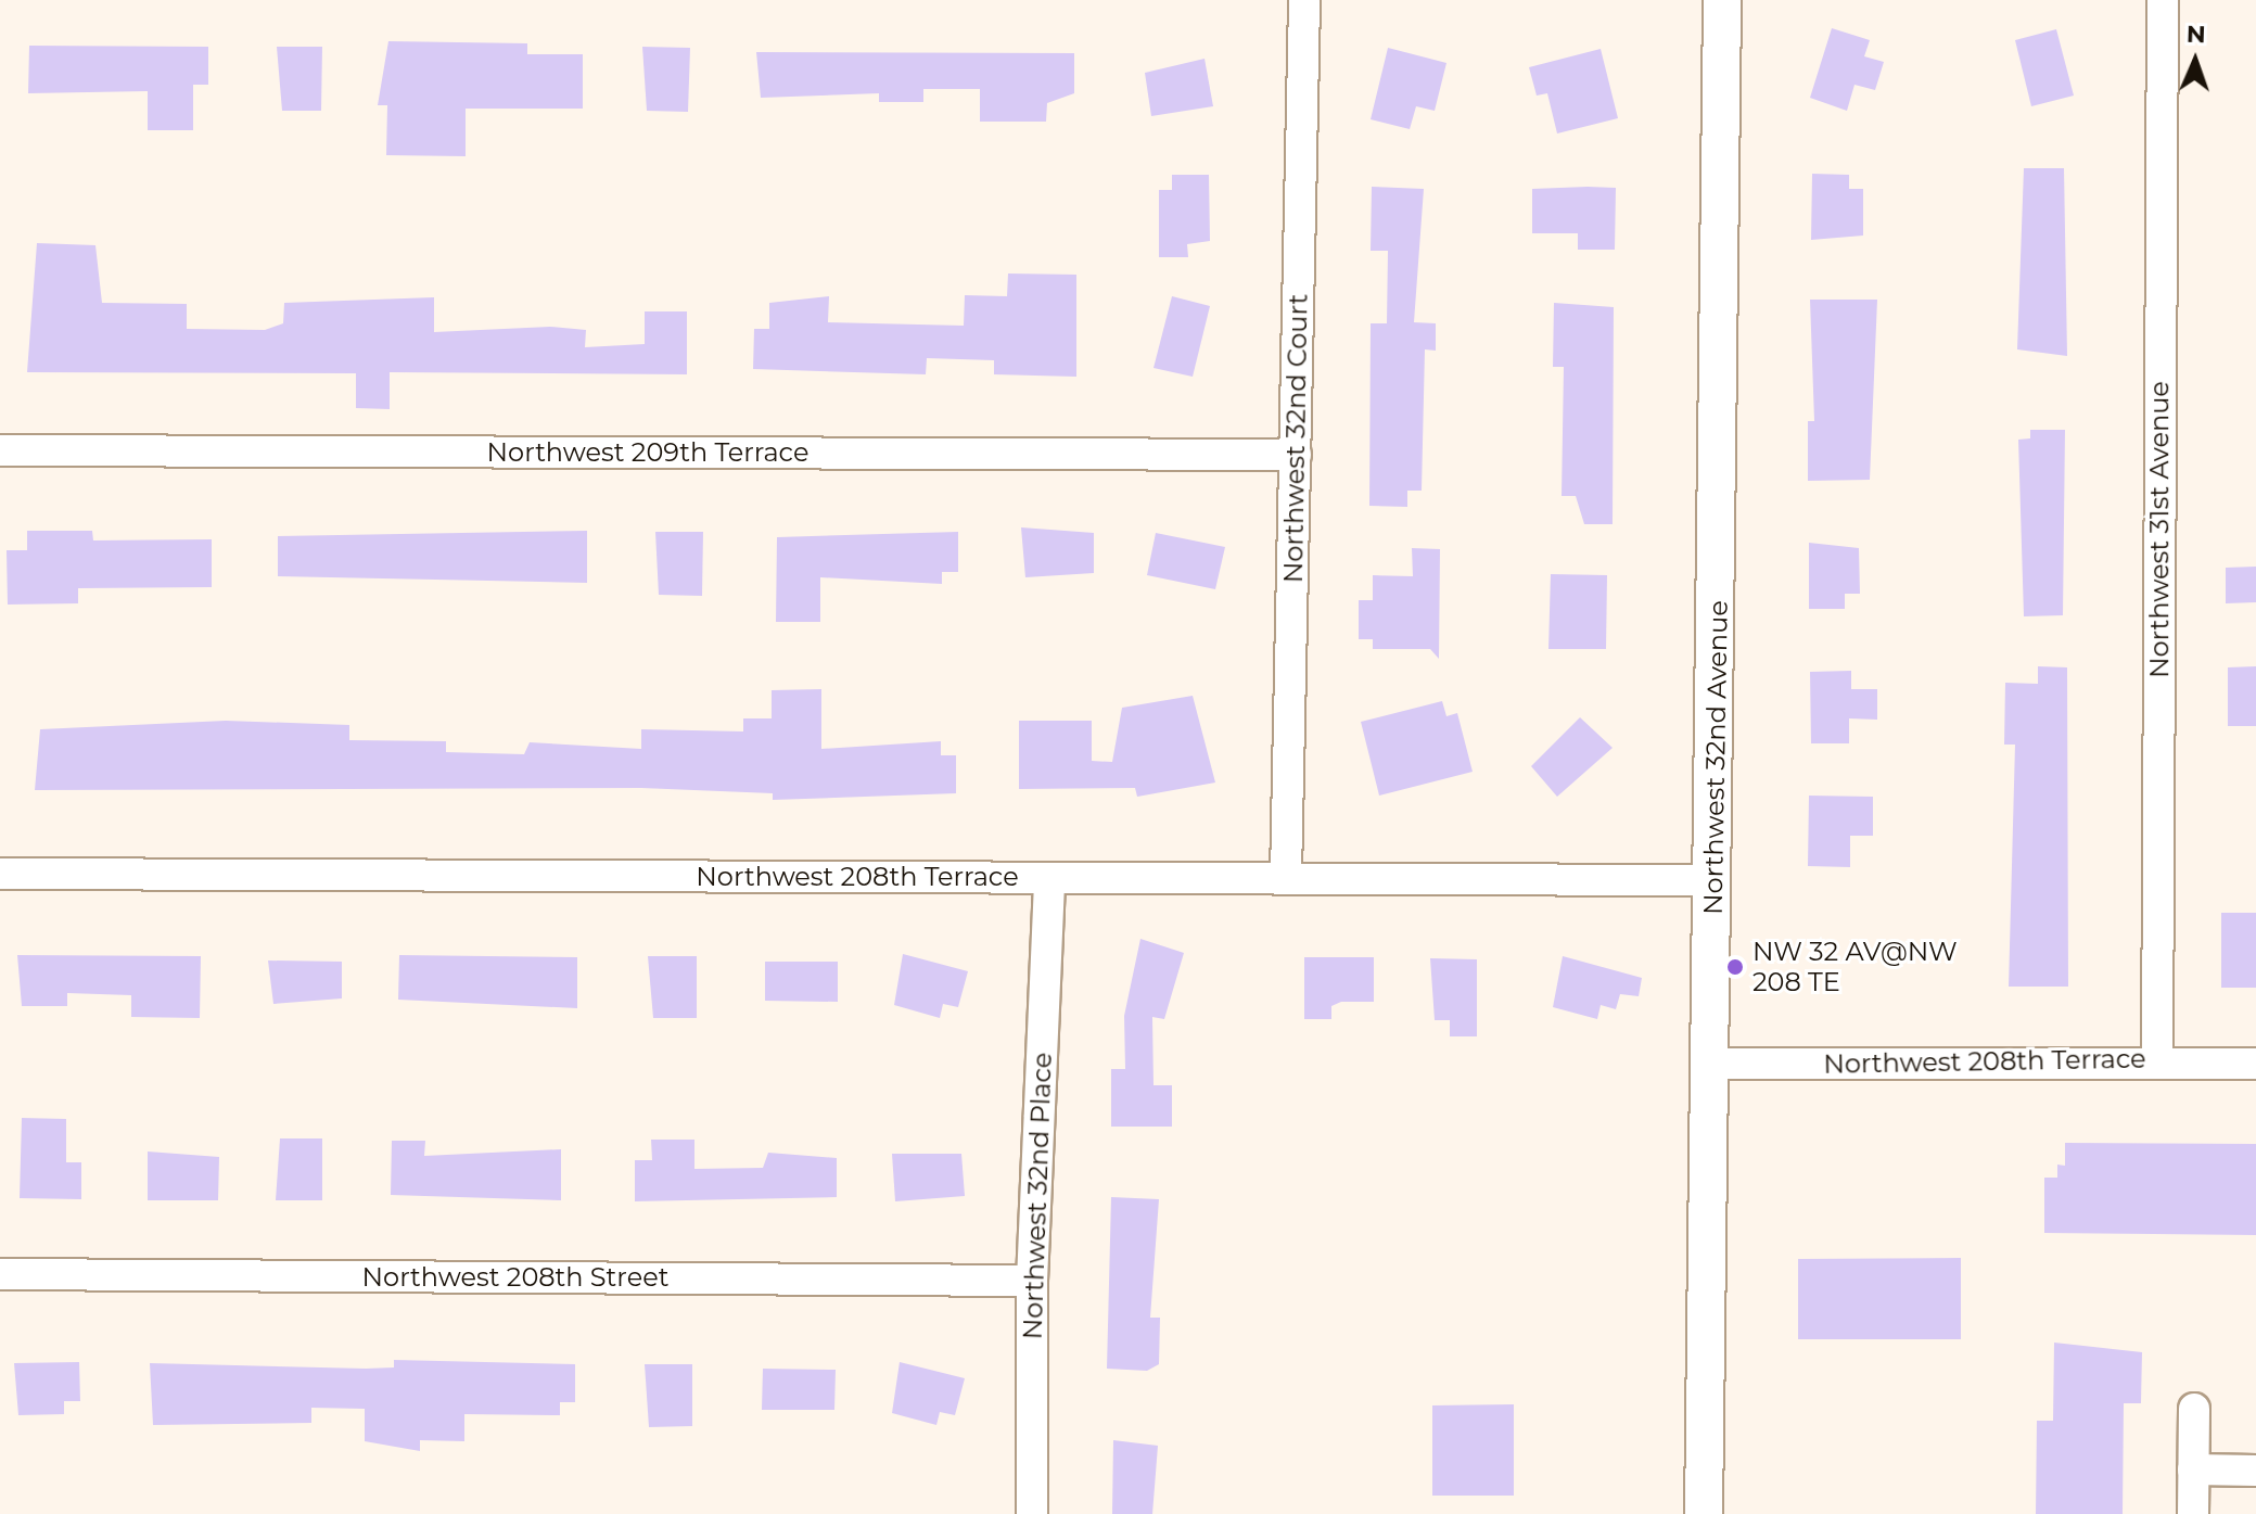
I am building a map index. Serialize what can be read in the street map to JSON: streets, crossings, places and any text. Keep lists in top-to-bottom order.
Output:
{
  "streets": {
    "street": [
      "Northwest 32nd Court",
      "Northwest 209th Terrace",
      "Northwest 31st Avenue",
      "Northwest 32nd Avenue",
      "Northwest 208th Terrace",
      "Northwest 32nd Place",
      "Northwest 208th Street"
    ]
  },
  "crossings": [
    ["Northwest 32nd Court", "Northwest 209th Terrace"],
    ["Northwest 32nd Court", "Northwest 208th Terrace"],
    ["Northwest 31st Avenue", "Northwest 208th Terrace"],
    ["Northwest 32nd Avenue", "Northwest 208th Terrace"],
    ["Northwest 208th Terrace", "Northwest 32nd Place"],
    ["Northwest 32nd Place", "Northwest 208th Street"]
  ],
  "places": ["NW 32 AV@NW 208 TE"],
  "north": "top"
}
